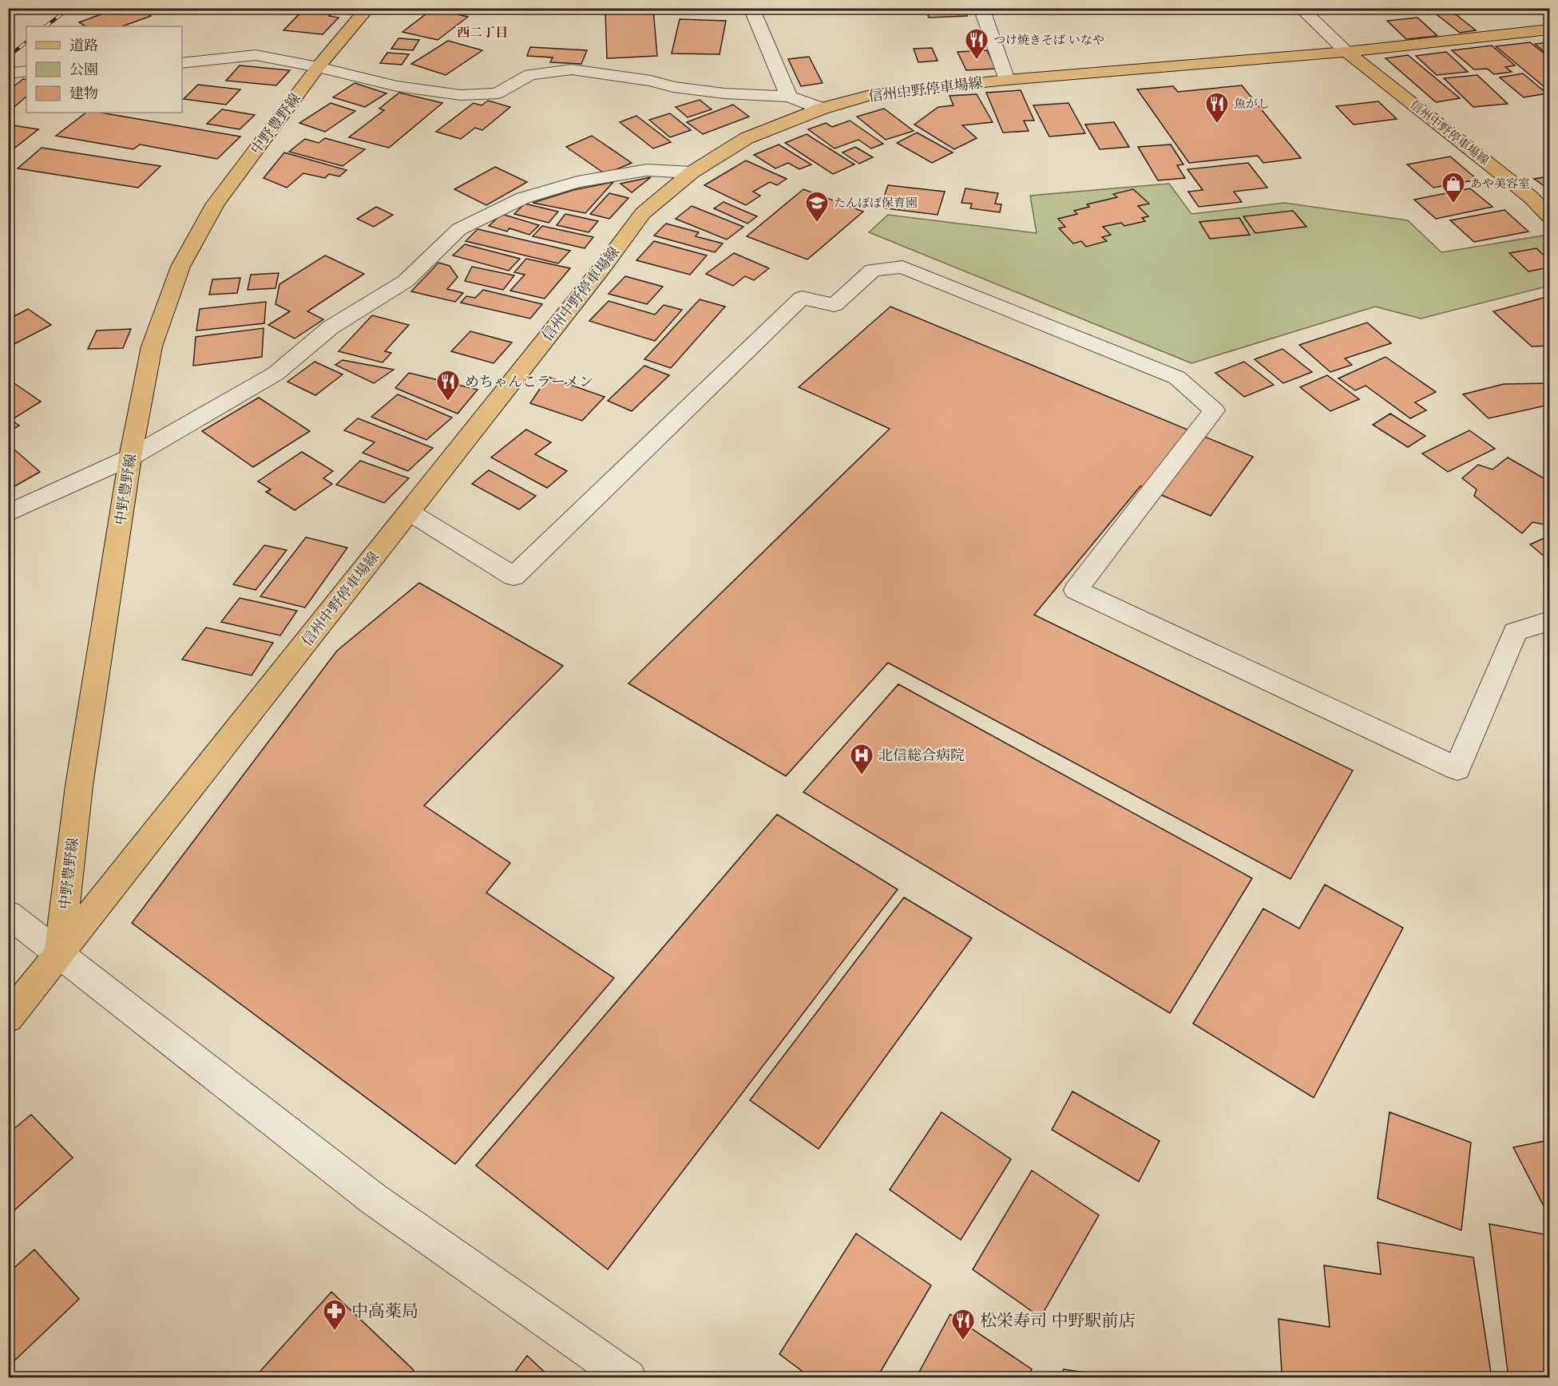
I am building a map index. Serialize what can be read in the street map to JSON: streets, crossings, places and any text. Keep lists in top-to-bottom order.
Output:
{
  "streets": {
    "main road": ["信州中野停車場線", "中野豊野線"]
  },
  "crossings": [
    ["信州中野停車場線", "中野豊野線"]
  ],
  "districts": ["西二丁目"],
  "places": {
    "restaurant": [
      "つけ焼きそば いなや",
      "魚がし",
      "めちゃんこラーメン",
      "松栄寿司 中野駅前店"
    ],
    "shop": ["あや美容室"],
    "school or university": ["たんぽぽ保育園"],
    "hospital": ["北信総合病院"],
    "pharmacy": ["中高薬局"]
  },
  "legend": ["道路", "公園", "建物"]
}
